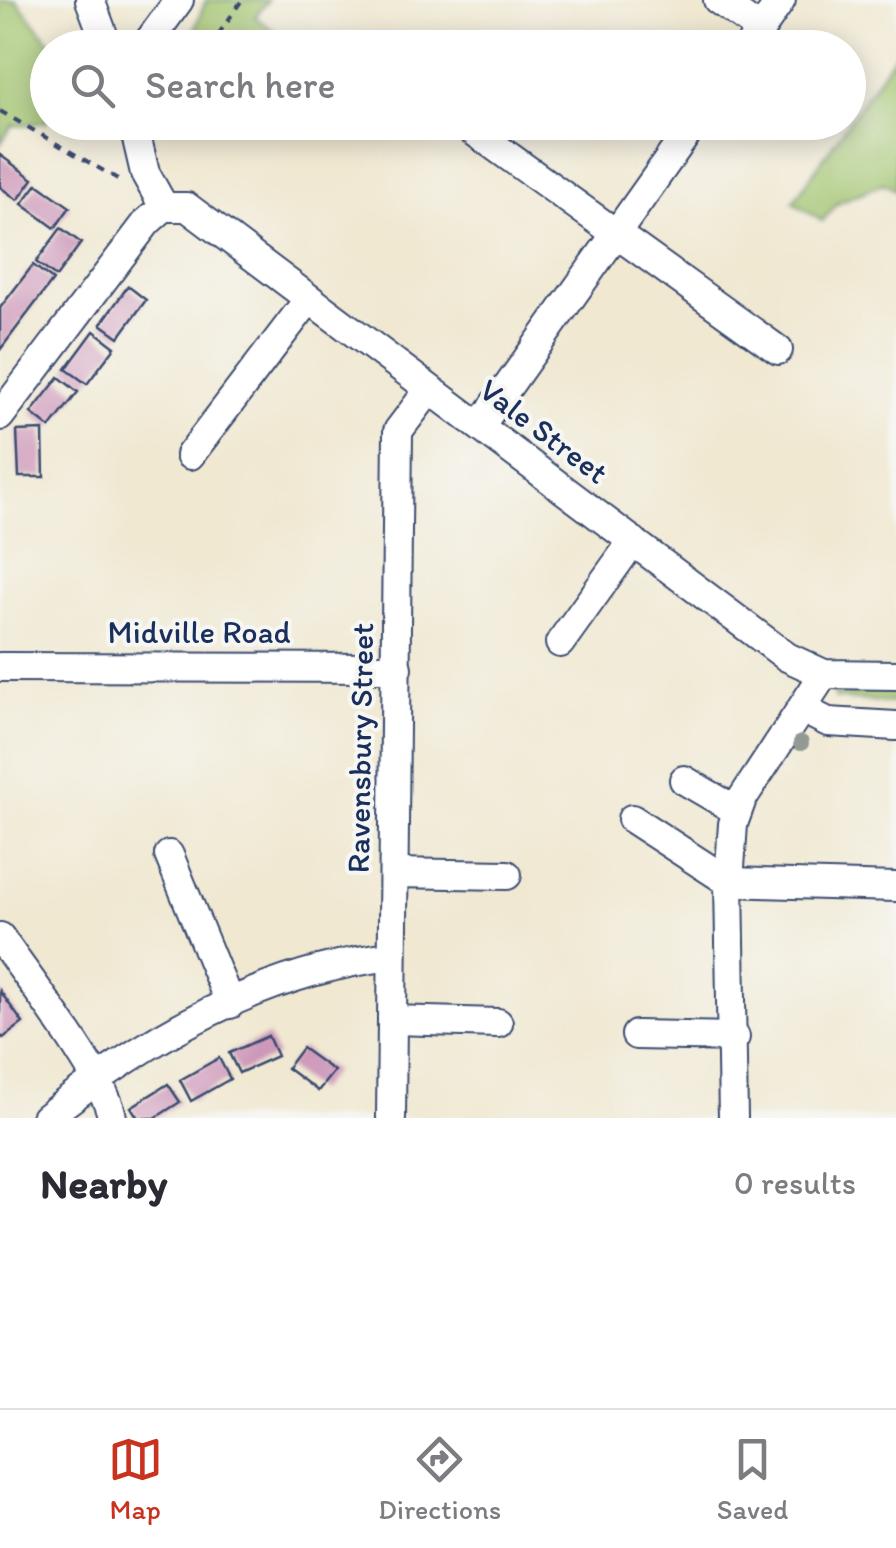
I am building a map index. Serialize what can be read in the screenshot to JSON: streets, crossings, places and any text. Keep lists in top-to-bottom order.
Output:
{
  "streets": {
    "street": ["Vale Street", "Midville Road", "Ravensbury Street"]
  },
  "crossings": [
    ["Vale Street", "Ravensbury Street"],
    ["Midville Road", "Ravensbury Street"]
  ],
  "page": {
    "search": "Search here",
    "heading": ["Nearby", "0 results"],
    "nav": ["Map", "Directions", "Saved"]
  }
}
